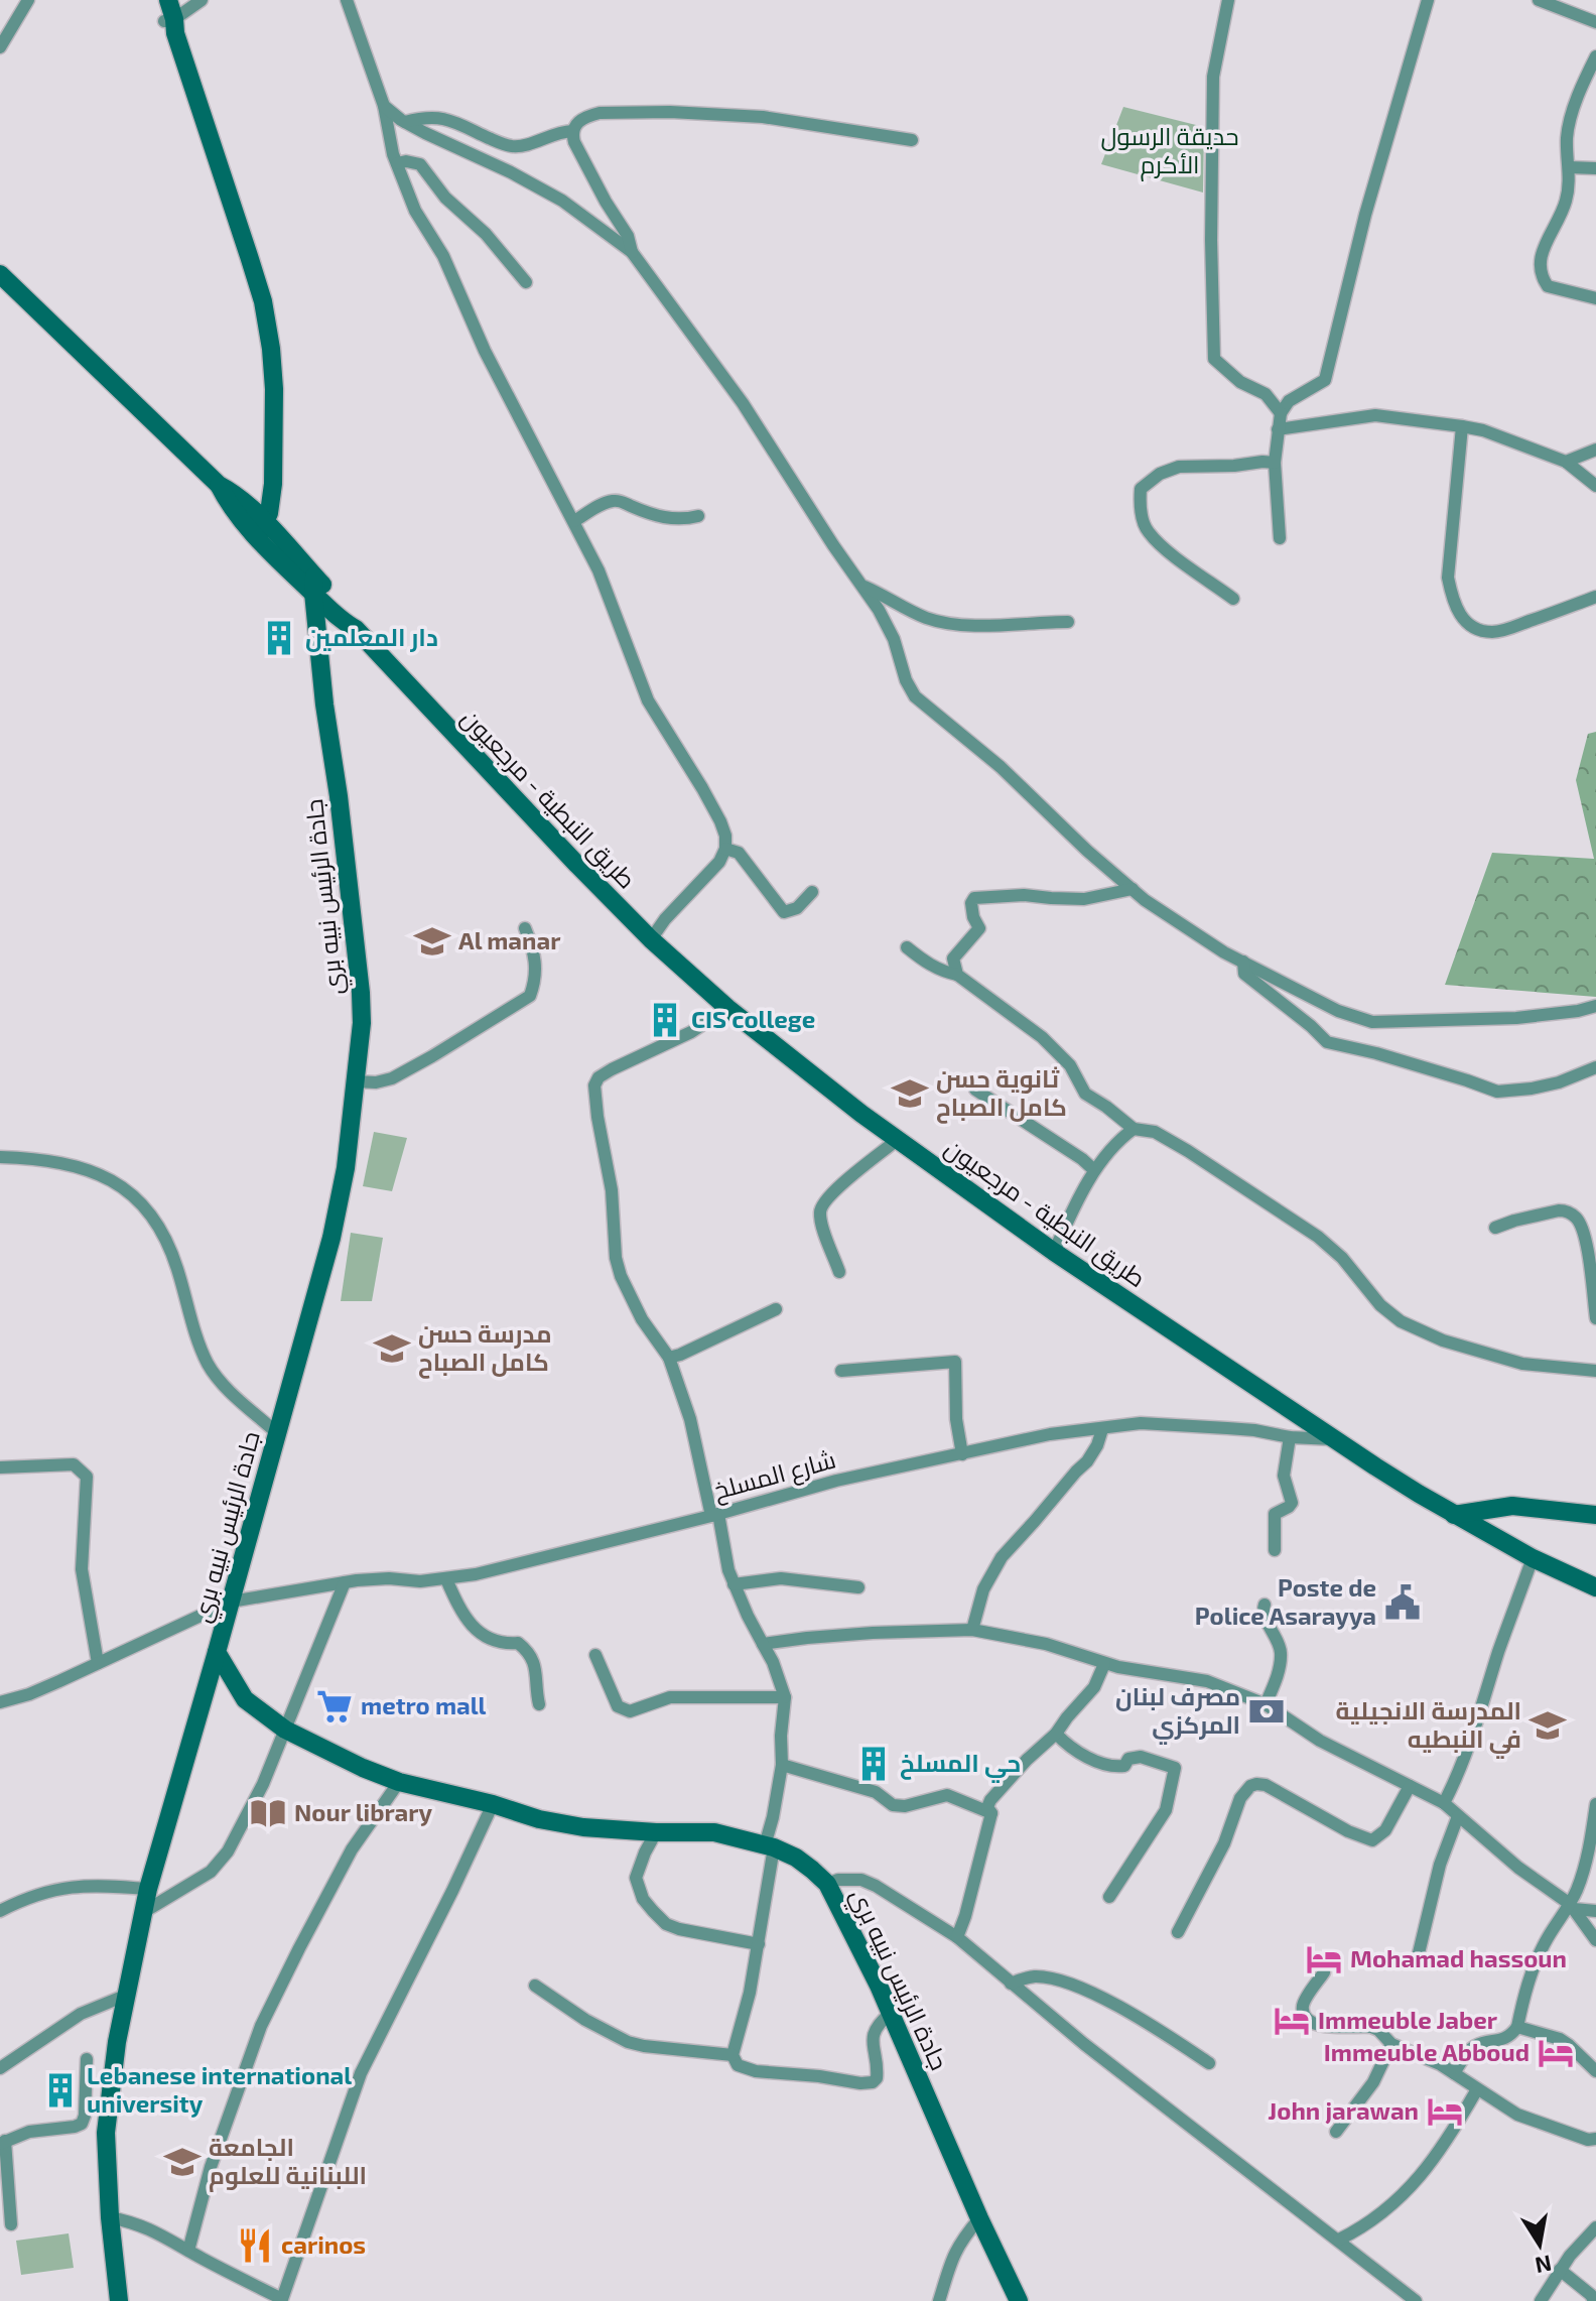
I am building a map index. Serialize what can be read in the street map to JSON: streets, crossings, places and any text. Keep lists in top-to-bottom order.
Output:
{
  "streets": {
    "main road": ["طريق النبطية - مرجعيون", "جادة الرئيس نبيه بري"],
    "street": ["شارع المسلخ"]
  },
  "crossings": [
    ["طريق النبطية - مرجعيون", "جادة الرئيس نبيه بري"],
    ["طريق النبطية - مرجعيون", "شارع المسلخ"],
    ["جادة الرئيس نبيه بري", "شارع المسلخ"]
  ],
  "parks": ["حديقة الرسول الأكرم"],
  "places": {
    "building": [
      "دار المعلمين",
      "CIS college",
      "حي المسلخ",
      "Lebanese international university"
    ],
    "school or university": [
      "Al manar",
      "ثانوية حسن كامل الصباح",
      "مدرسة حسن كامل الصباح",
      "المدرسة الانجيلية في النبطيه",
      "الجامعة اللبنانية للعلوم"
    ],
    "public building": ["Poste de Police Asarayya"],
    "supermarket": ["metro mall"],
    "bank": ["مصرف لبنان المركزي"],
    "library": ["Nour library"],
    "hotel": [
      "Mohamad hassoun",
      "Immeuble Jaber",
      "Immeuble Abboud",
      "John jarawan"
    ],
    "restaurant": ["carinos"]
  },
  "north": "bottom"
}
